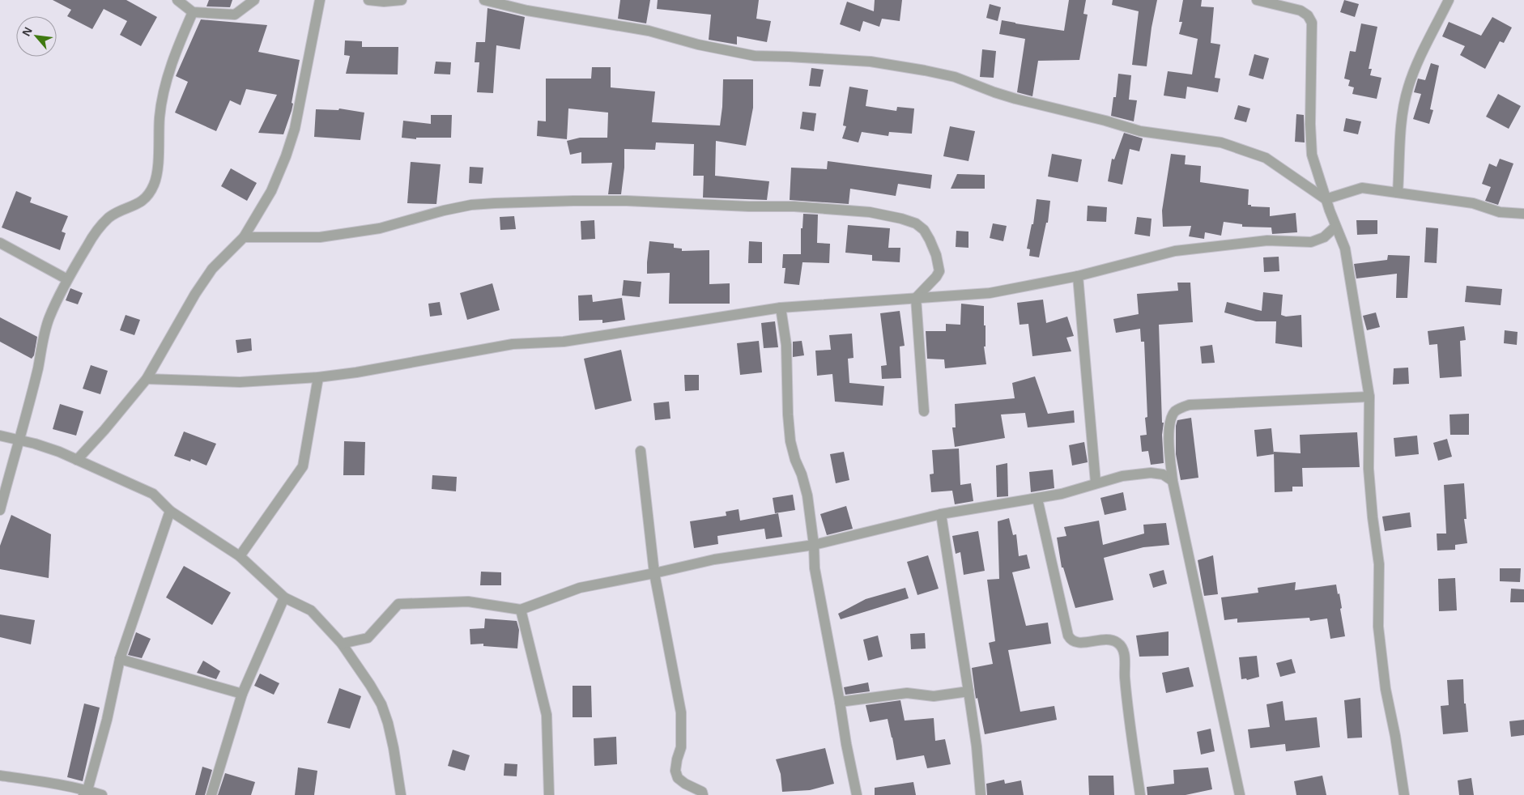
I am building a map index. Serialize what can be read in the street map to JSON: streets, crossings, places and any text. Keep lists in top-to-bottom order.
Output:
{
  "north": "top left"
}
